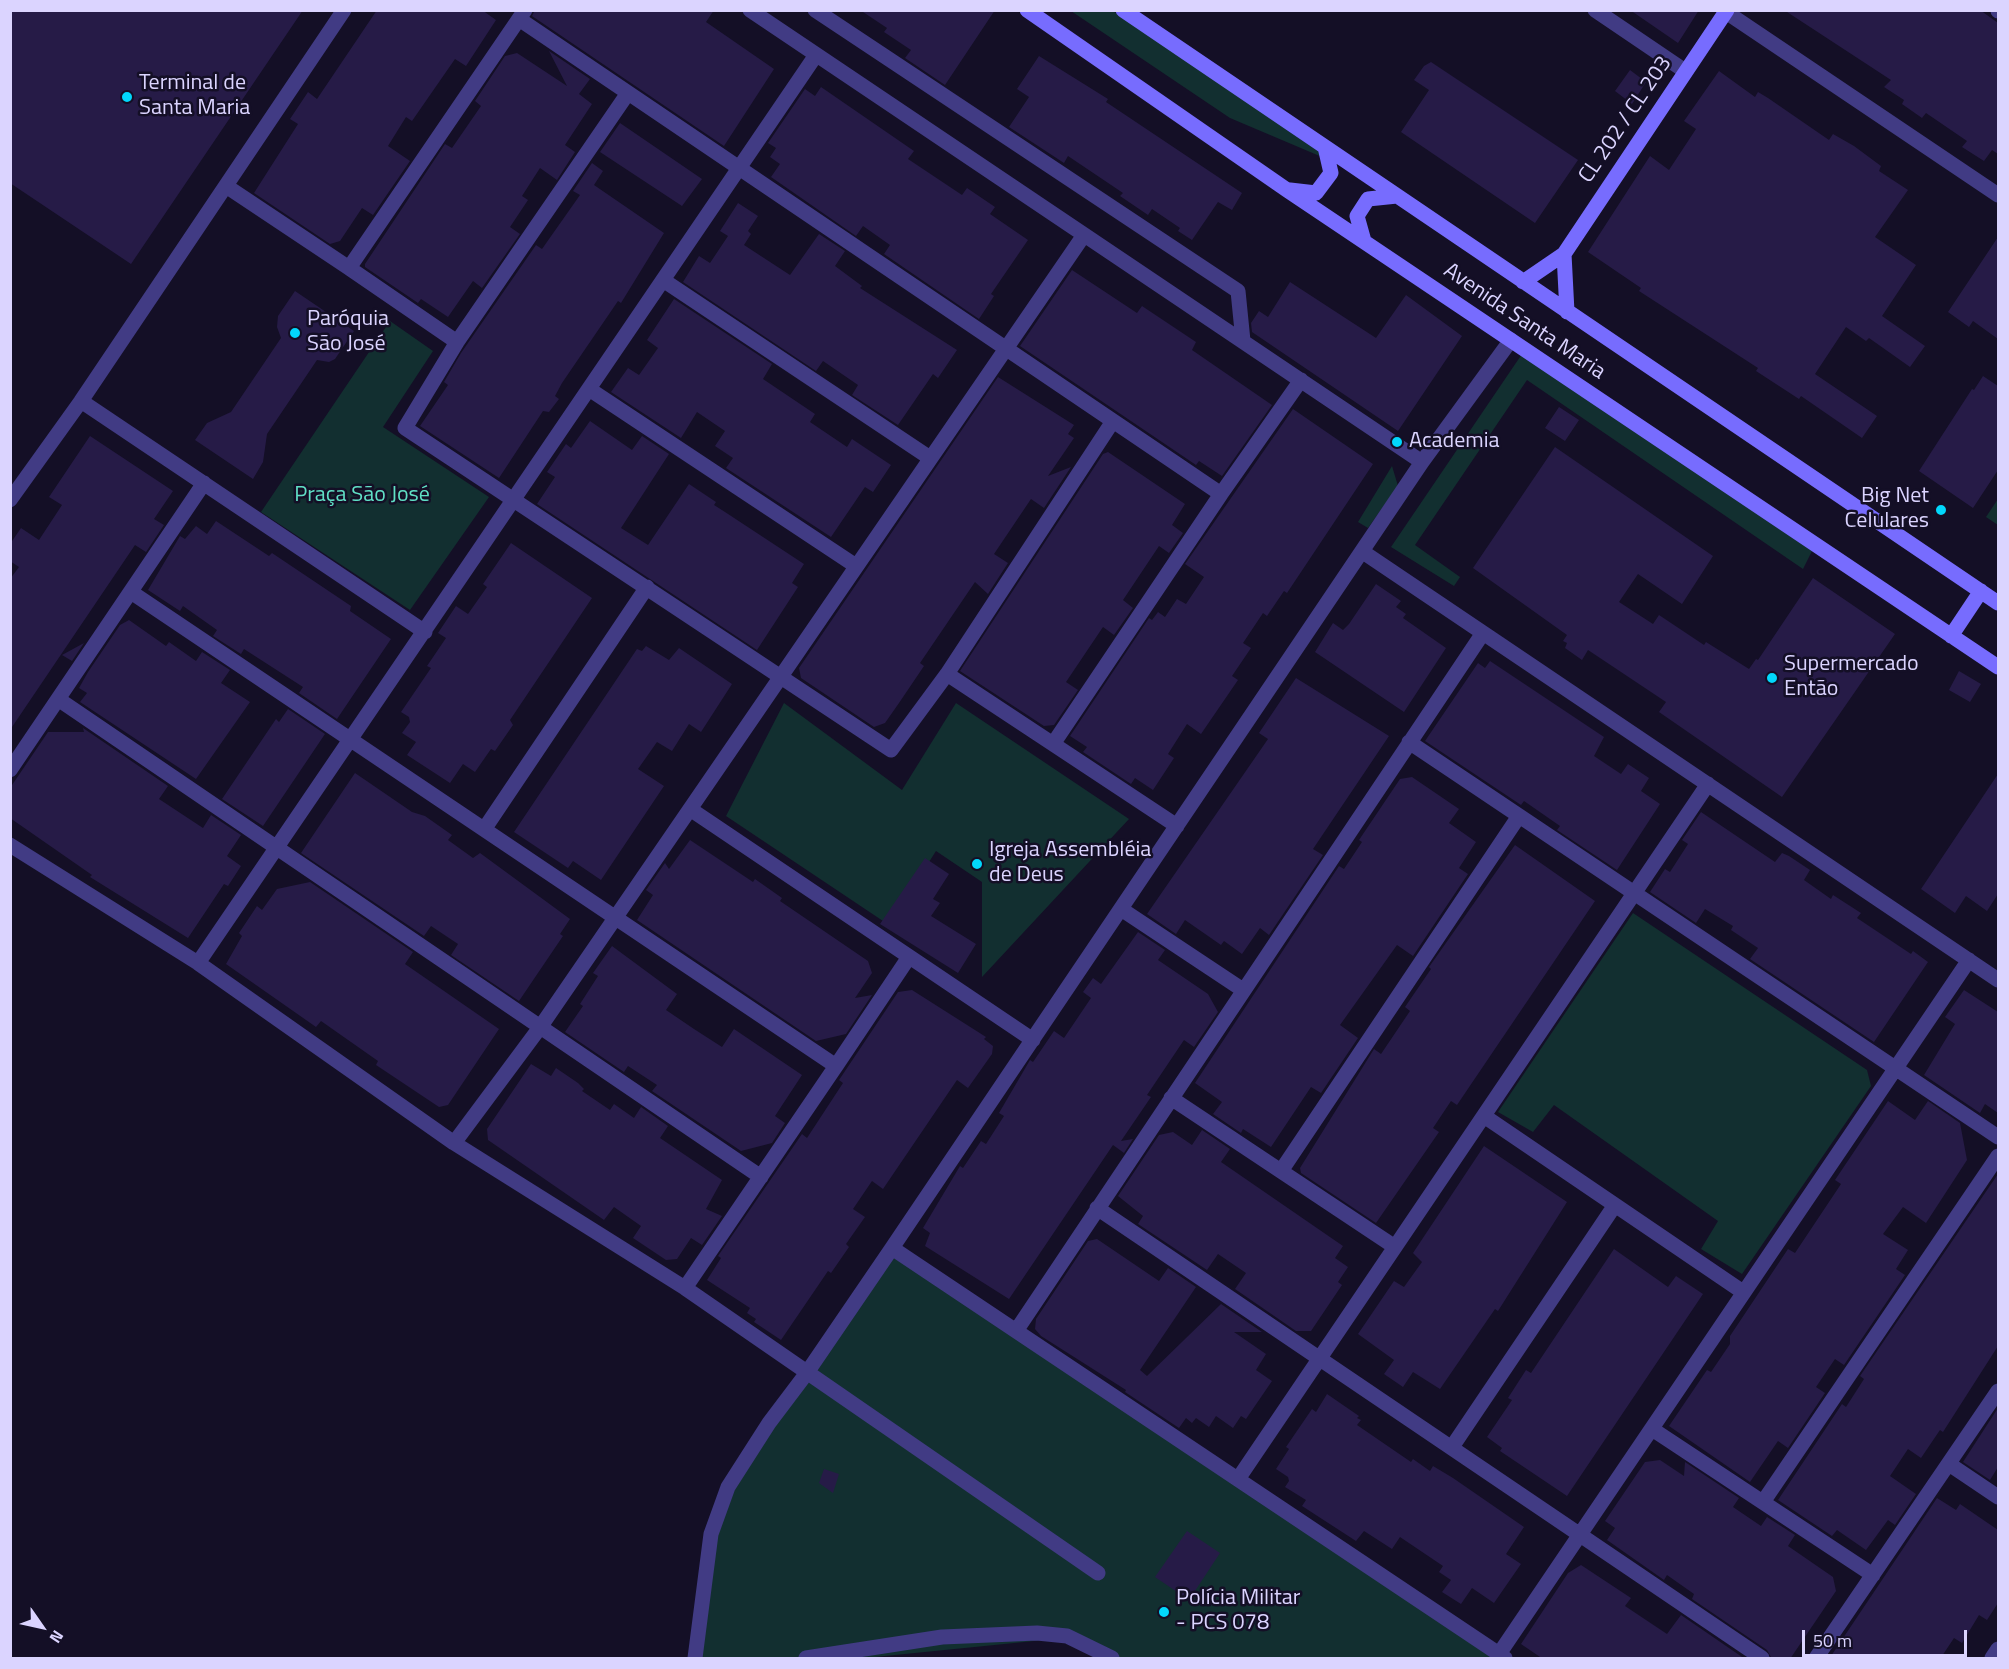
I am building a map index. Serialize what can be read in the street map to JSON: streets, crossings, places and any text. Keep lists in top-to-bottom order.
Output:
{
  "streets": {
    "main road": ["CL 202 / CL 203", "Avenida Santa Maria"]
  },
  "parks": ["Praça São José"],
  "places": [
    "Terminal de Santa Maria",
    "Paróquia São José",
    "Academia",
    "Big Net Celulares",
    "Supermercado Então",
    "Igreja Assembléia de Deus",
    "Polícia Militar - PCS 078"
  ],
  "scale_bar": "50 m",
  "north": "bottom right"
}
